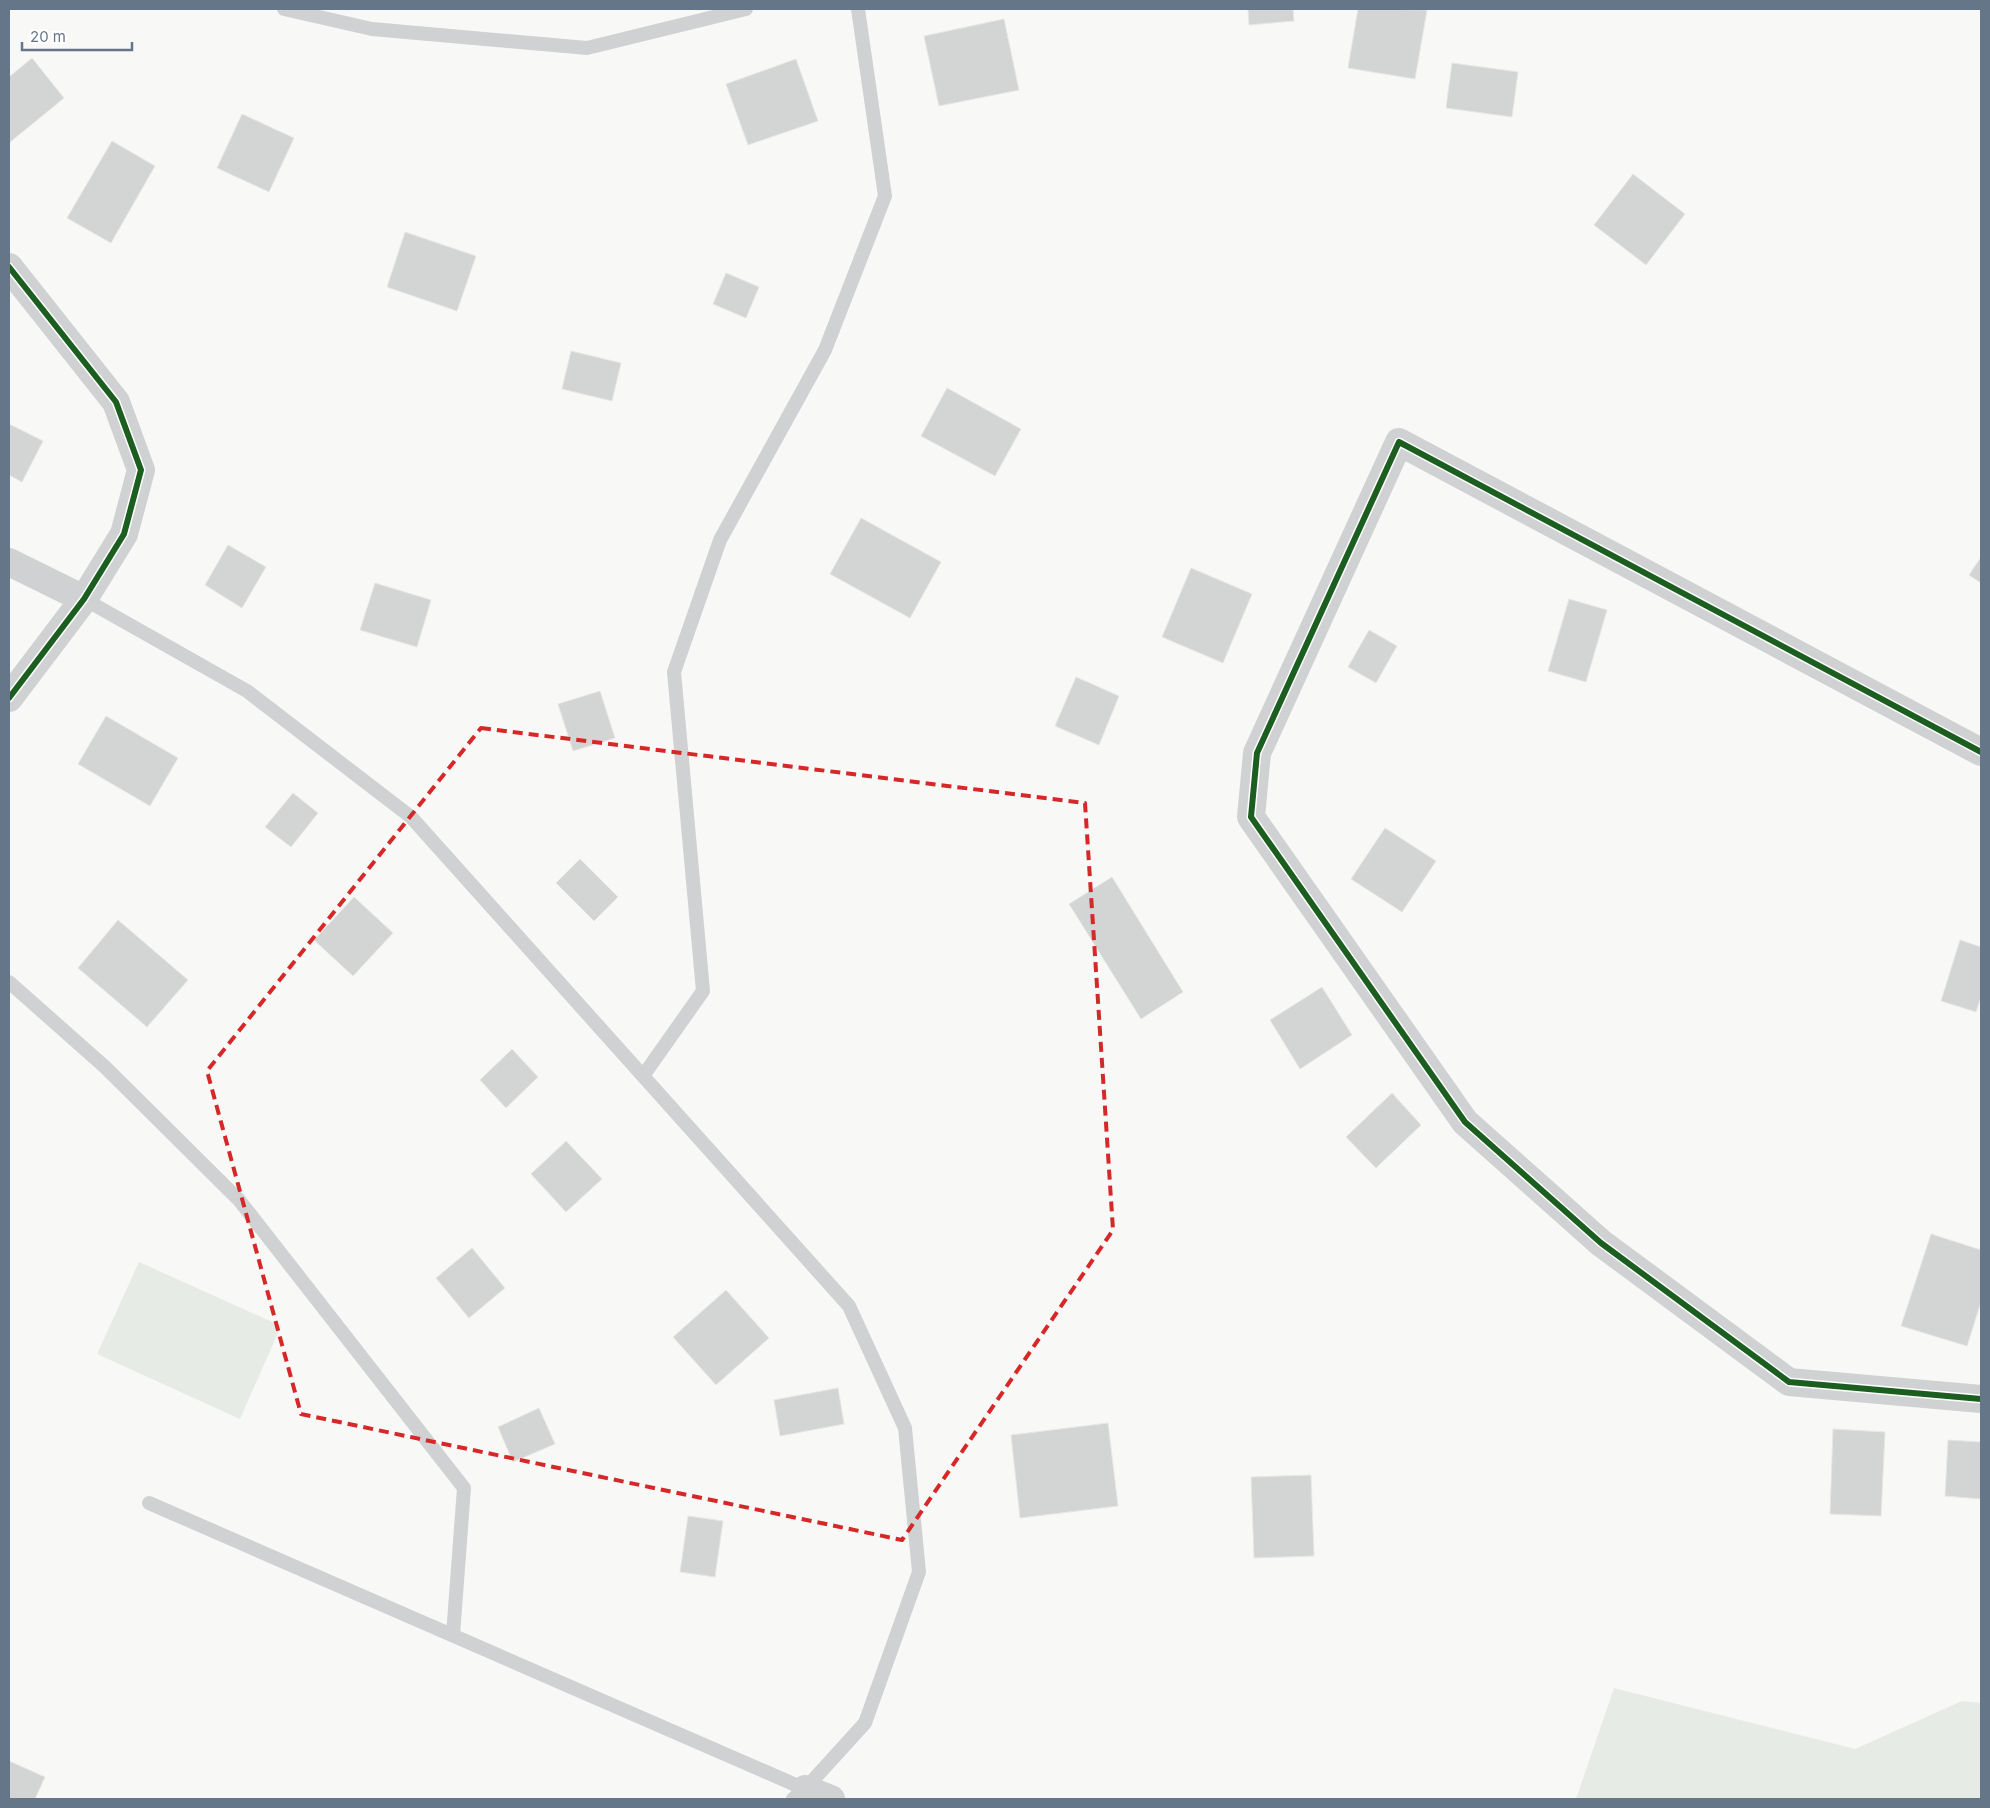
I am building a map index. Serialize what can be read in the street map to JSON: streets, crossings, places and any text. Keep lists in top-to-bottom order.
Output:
{
  "scale_bar": "20 m"
}
